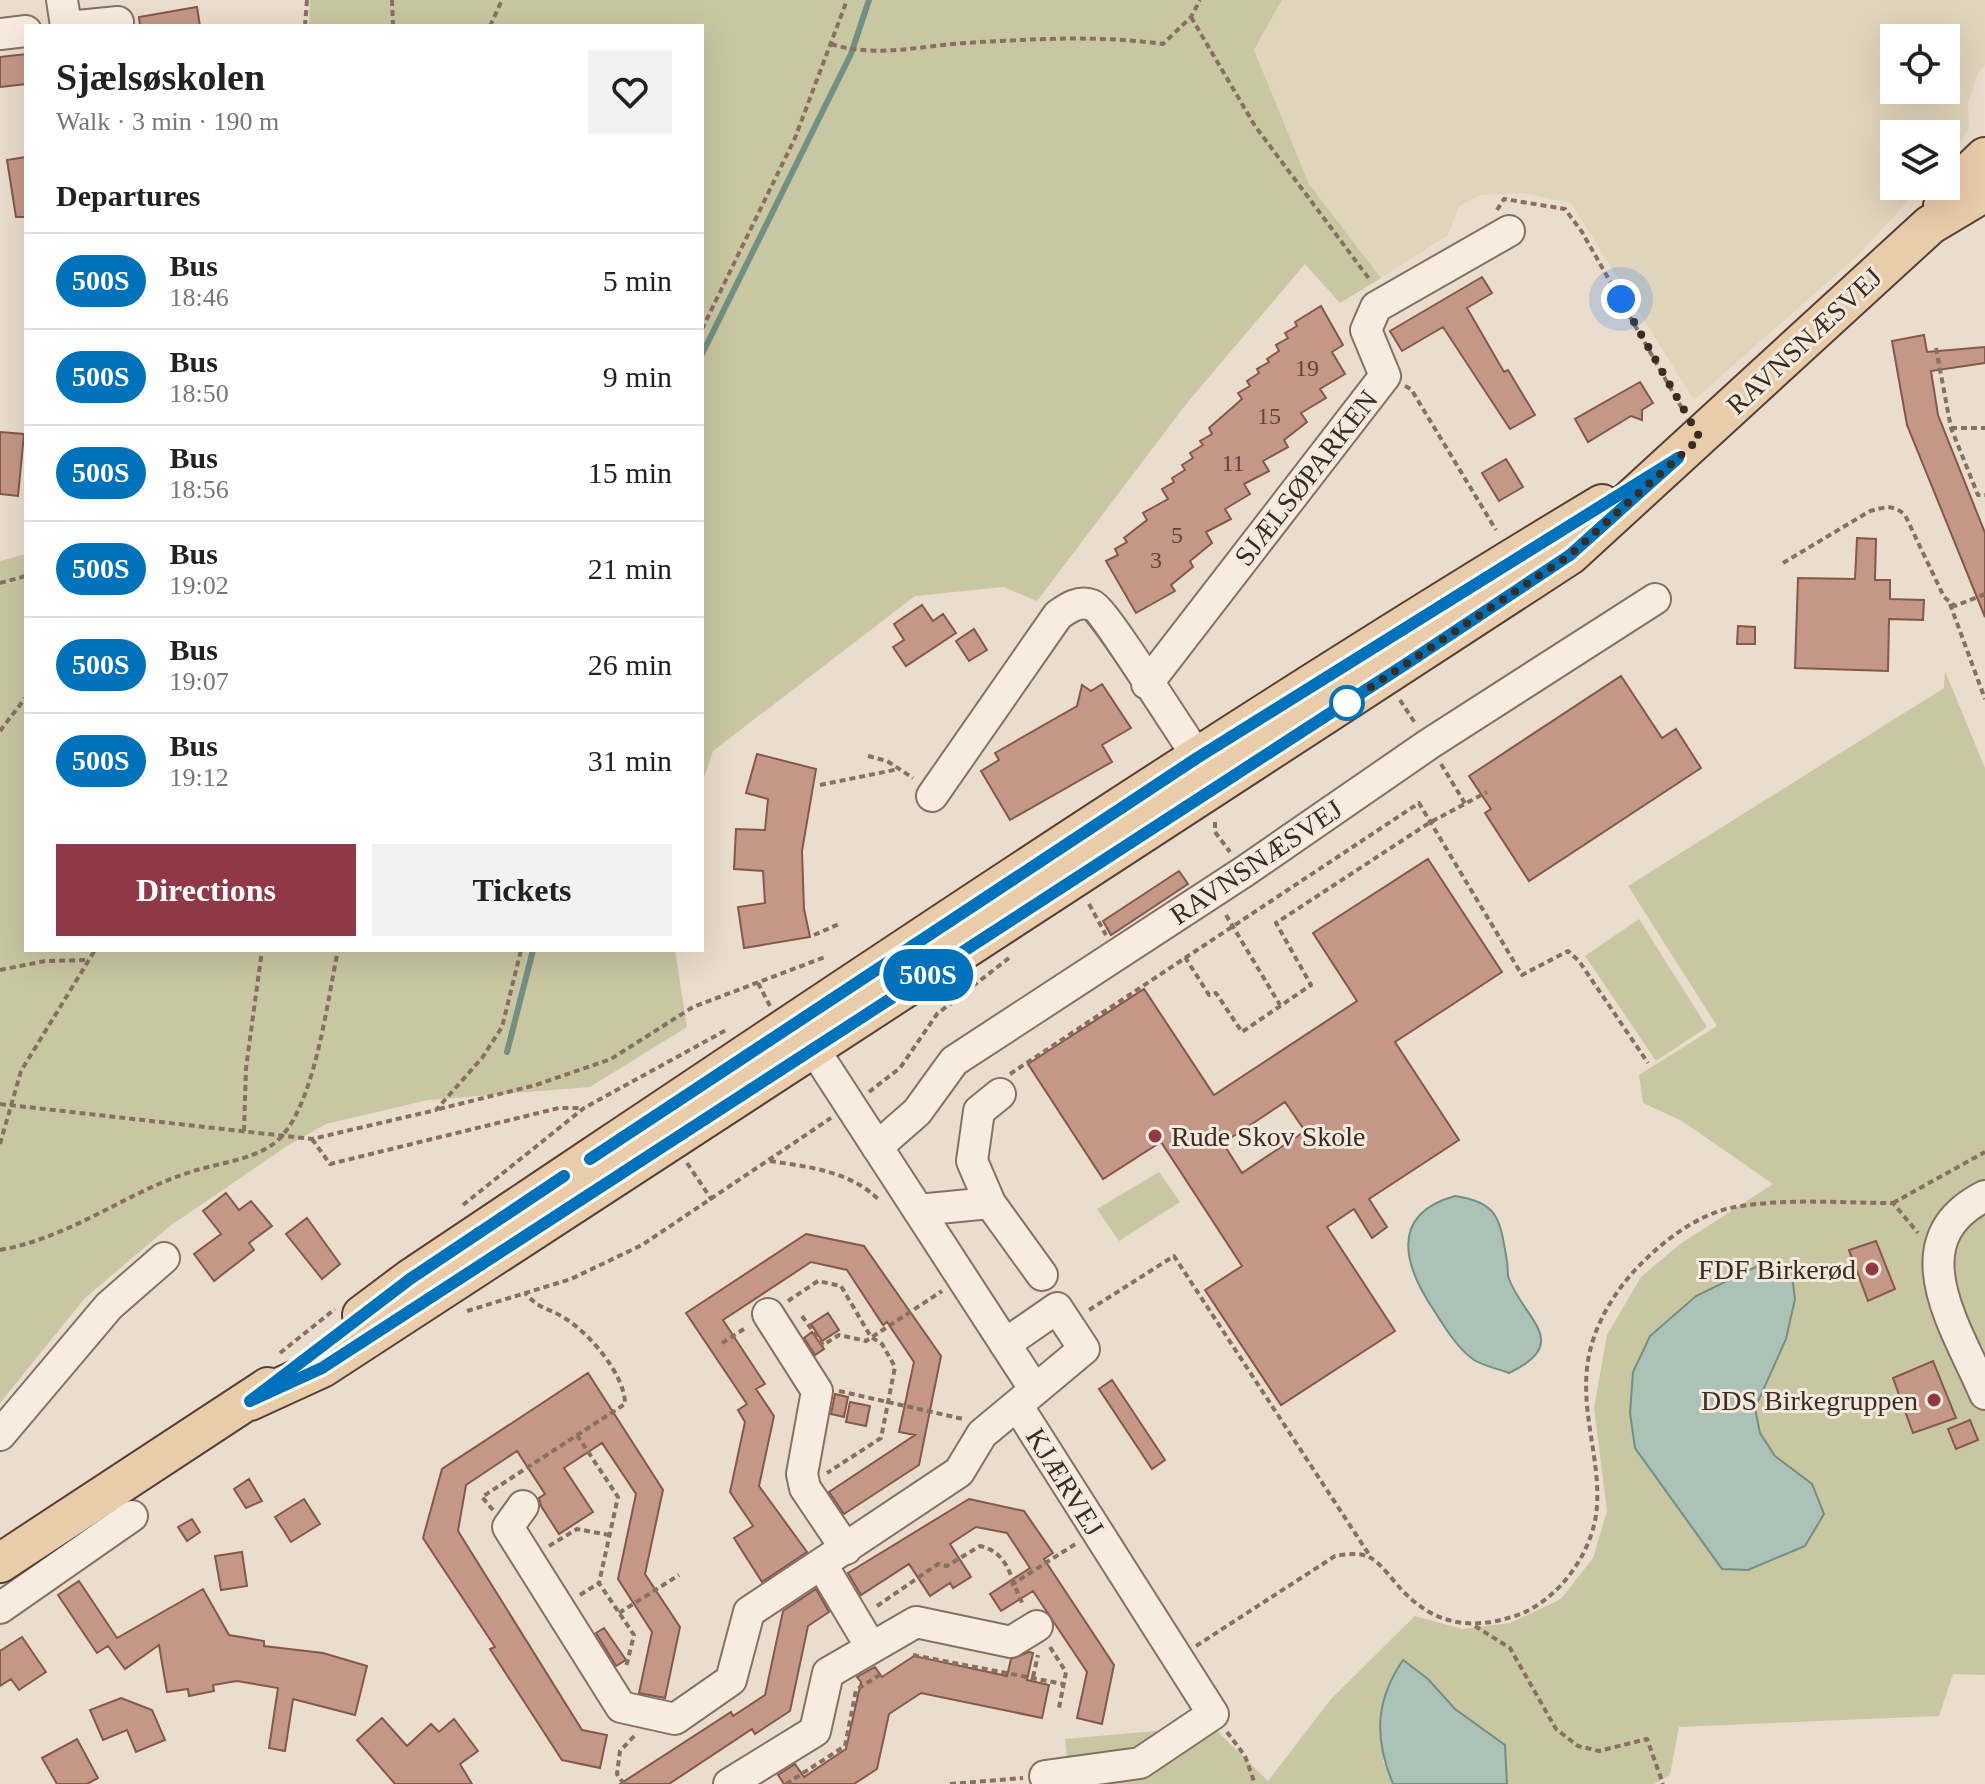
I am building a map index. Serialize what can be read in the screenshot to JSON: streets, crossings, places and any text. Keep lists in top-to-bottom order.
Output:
{
  "streets": {
    "main road": ["RAVNSNÆSVEJ"],
    "street": ["SJÆLSØPARKEN", "KJÆRVEJ"]
  },
  "crossings": [
    ["RAVNSNÆSVEJ", "KJÆRVEJ"]
  ],
  "places": ["Rude Skov Skole", "FDF Birkerød", "DDS Birkegruppen"],
  "lines": ["bus line 500S"],
  "house_numbers": [
    "19",
    "15",
    "11",
    "5",
    "3"
  ],
  "page": {
    "on_map": "500S",
    "heading": [
      ["Sjælsøskolen", "Walk · 3 min · 190 m"],
      "Departures"
    ],
    "list": [
      {
        "mark": "500S",
        "name": "Bus",
        "note": "18:46",
        "value": "5 min"
      },
      {
        "mark": "500S",
        "name": "Bus",
        "note": "18:50",
        "value": "9 min"
      },
      {
        "mark": "500S",
        "name": "Bus",
        "note": "18:56",
        "value": "15 min"
      },
      {
        "mark": "500S",
        "name": "Bus",
        "note": "19:02",
        "value": "21 min"
      },
      {
        "mark": "500S",
        "name": "Bus",
        "note": "19:07",
        "value": "26 min"
      },
      {
        "mark": "500S",
        "name": "Bus",
        "note": "19:12",
        "value": "31 min"
      }
    ],
    "buttons": ["Directions", "Tickets"]
  }
}
